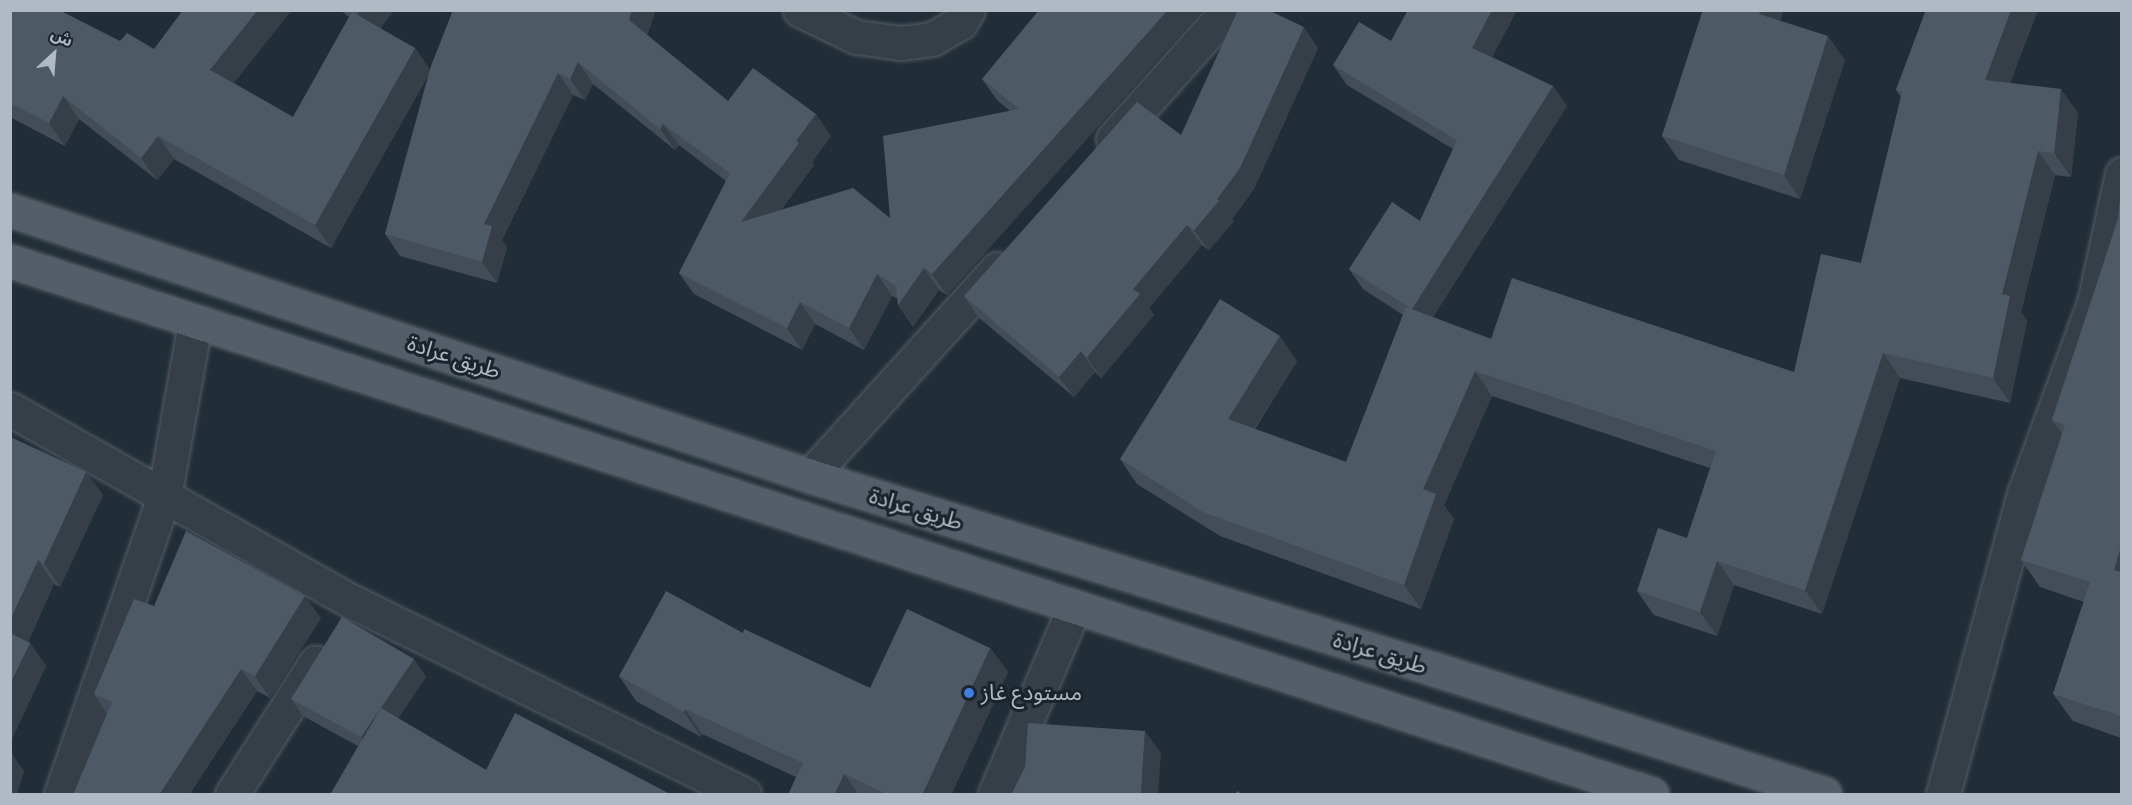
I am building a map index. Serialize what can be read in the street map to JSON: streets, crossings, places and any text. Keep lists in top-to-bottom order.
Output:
{
  "streets": {
    "main road": ["طريق عرادة"]
  },
  "places": ["مستودع غاز"],
  "north": "top right"
}
